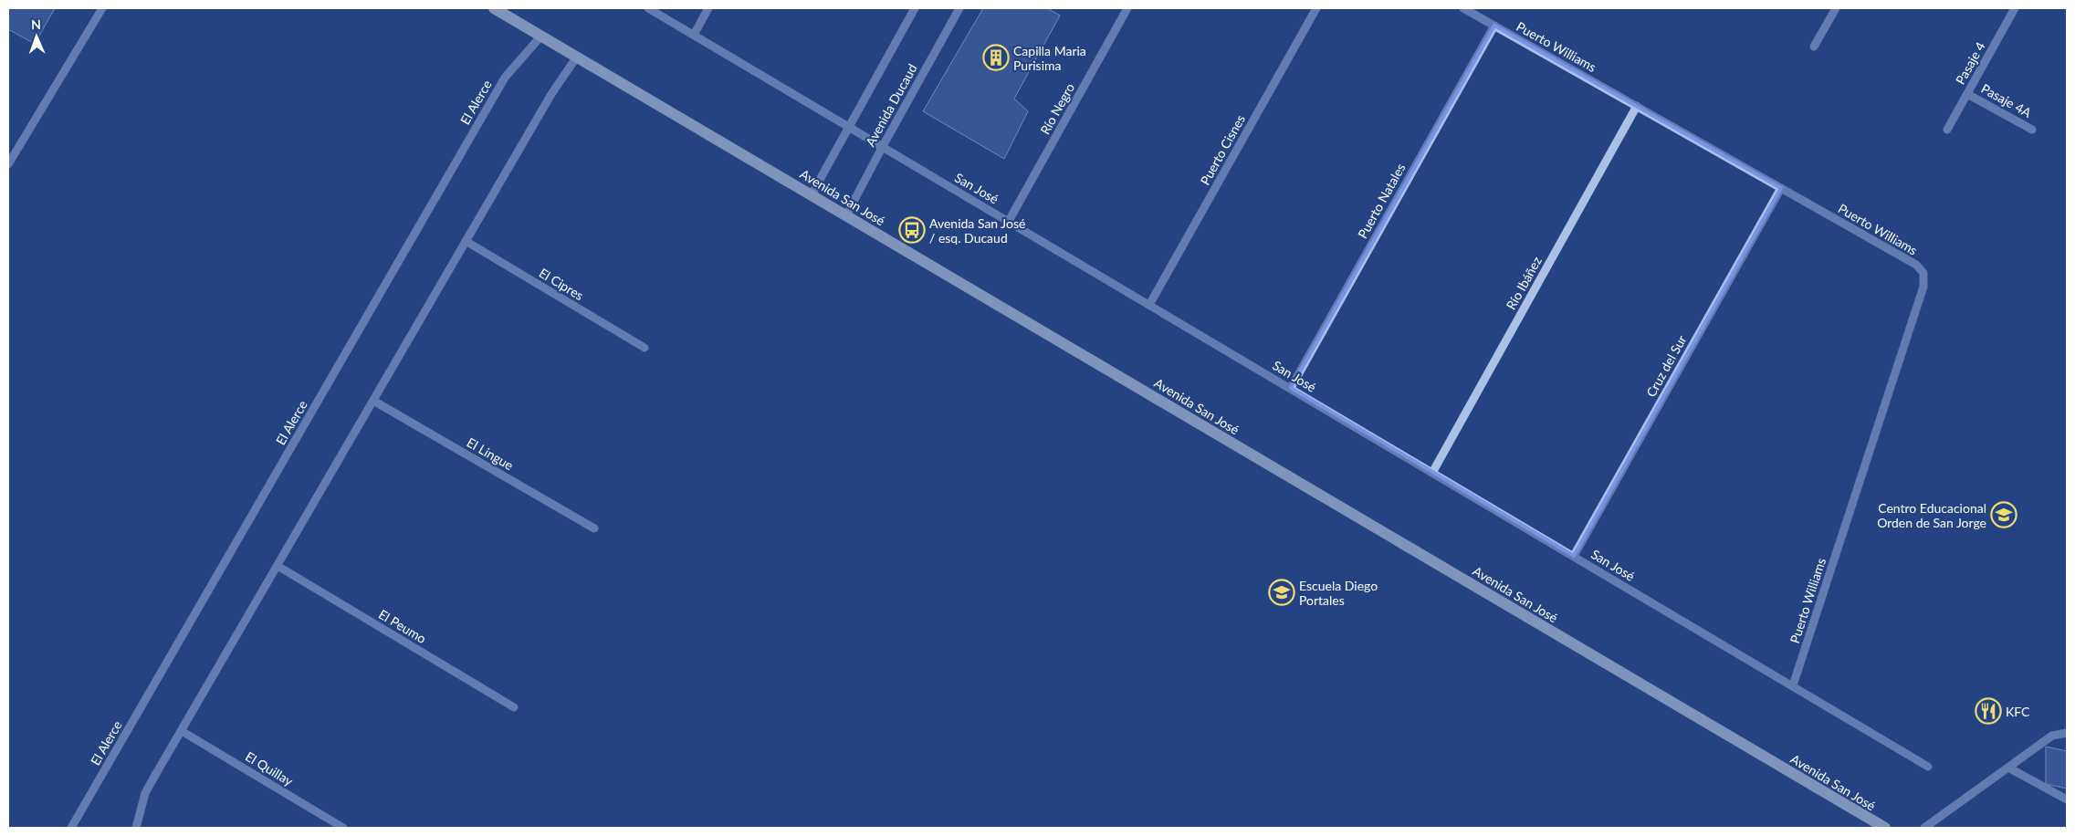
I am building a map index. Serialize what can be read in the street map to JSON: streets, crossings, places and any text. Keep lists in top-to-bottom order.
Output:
{
  "streets": {
    "main road": ["Avenida San José"],
    "street": [
      "Puerto Williams",
      "Pasaje 4",
      "Pasaje 4A",
      "El Alerce",
      "Avenida Ducaud",
      "Río Negro",
      "Puerto Cisnes",
      "San José",
      "Puerto Natales",
      "Río Ibáñez",
      "El Cipres",
      "Cruz del Sur",
      "El Lingue",
      "El Peumo",
      "El Quillay"
    ]
  },
  "crossings": [
    ["Puerto Williams", "San José"],
    ["Puerto Williams", "Puerto Natales"],
    ["Puerto Williams", "Río Ibáñez"],
    ["Puerto Williams", "Cruz del Sur"],
    ["Pasaje 4", "Pasaje 4A"],
    ["El Alerce", "Avenida San José"],
    ["Avenida Ducaud", "San José"],
    ["Avenida Ducaud", "Avenida San José"],
    ["Río Negro", "San José"],
    ["Puerto Cisnes", "San José"],
    ["San José", "Puerto Natales"],
    ["San José", "Río Ibáñez"],
    ["San José", "Cruz del Sur"]
  ],
  "places": {
    "building": ["Capilla Maria Purisima"],
    "bus stop": ["Avenida San José / esq. Ducaud"],
    "school or university": ["Centro Educacional Orden de San Jorge", "Escuela Diego Portales"],
    "restaurant": ["KFC"]
  },
  "north": "top"
}
